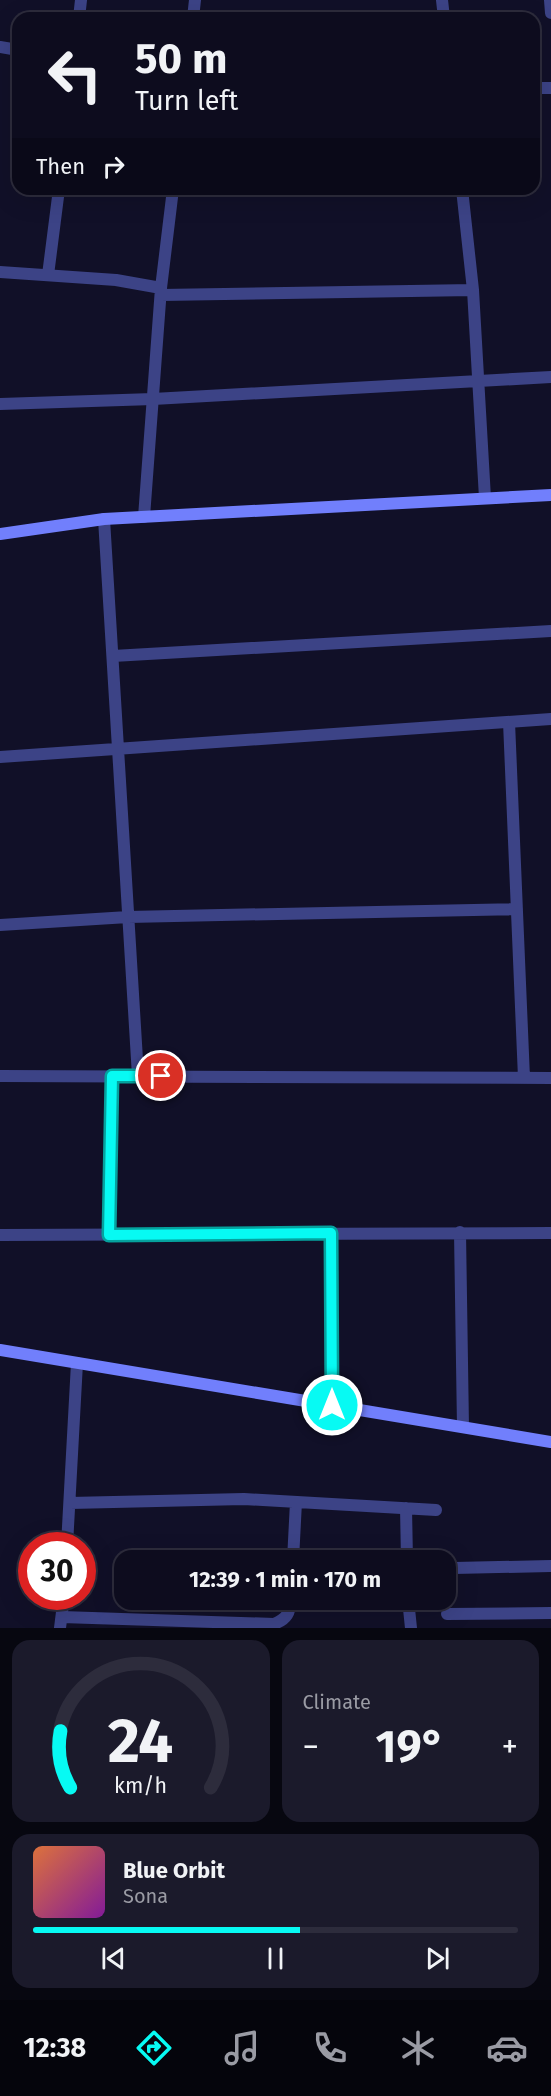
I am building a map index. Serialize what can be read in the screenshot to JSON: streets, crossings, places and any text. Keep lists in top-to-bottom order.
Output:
{
  "page": {
    "turn": ["50 m", "Turn left"],
    "then": "Then",
    "limit": "30",
    "trip": "12:39 · 1 min · 170 m",
    "tile": "Climate",
    "heat": ["−", "19°", "+"],
    "song": ["Blue Orbit", "Sona"],
    "tabs": "12:38",
    "gauge": ["24", "km/h"]
  }
}
